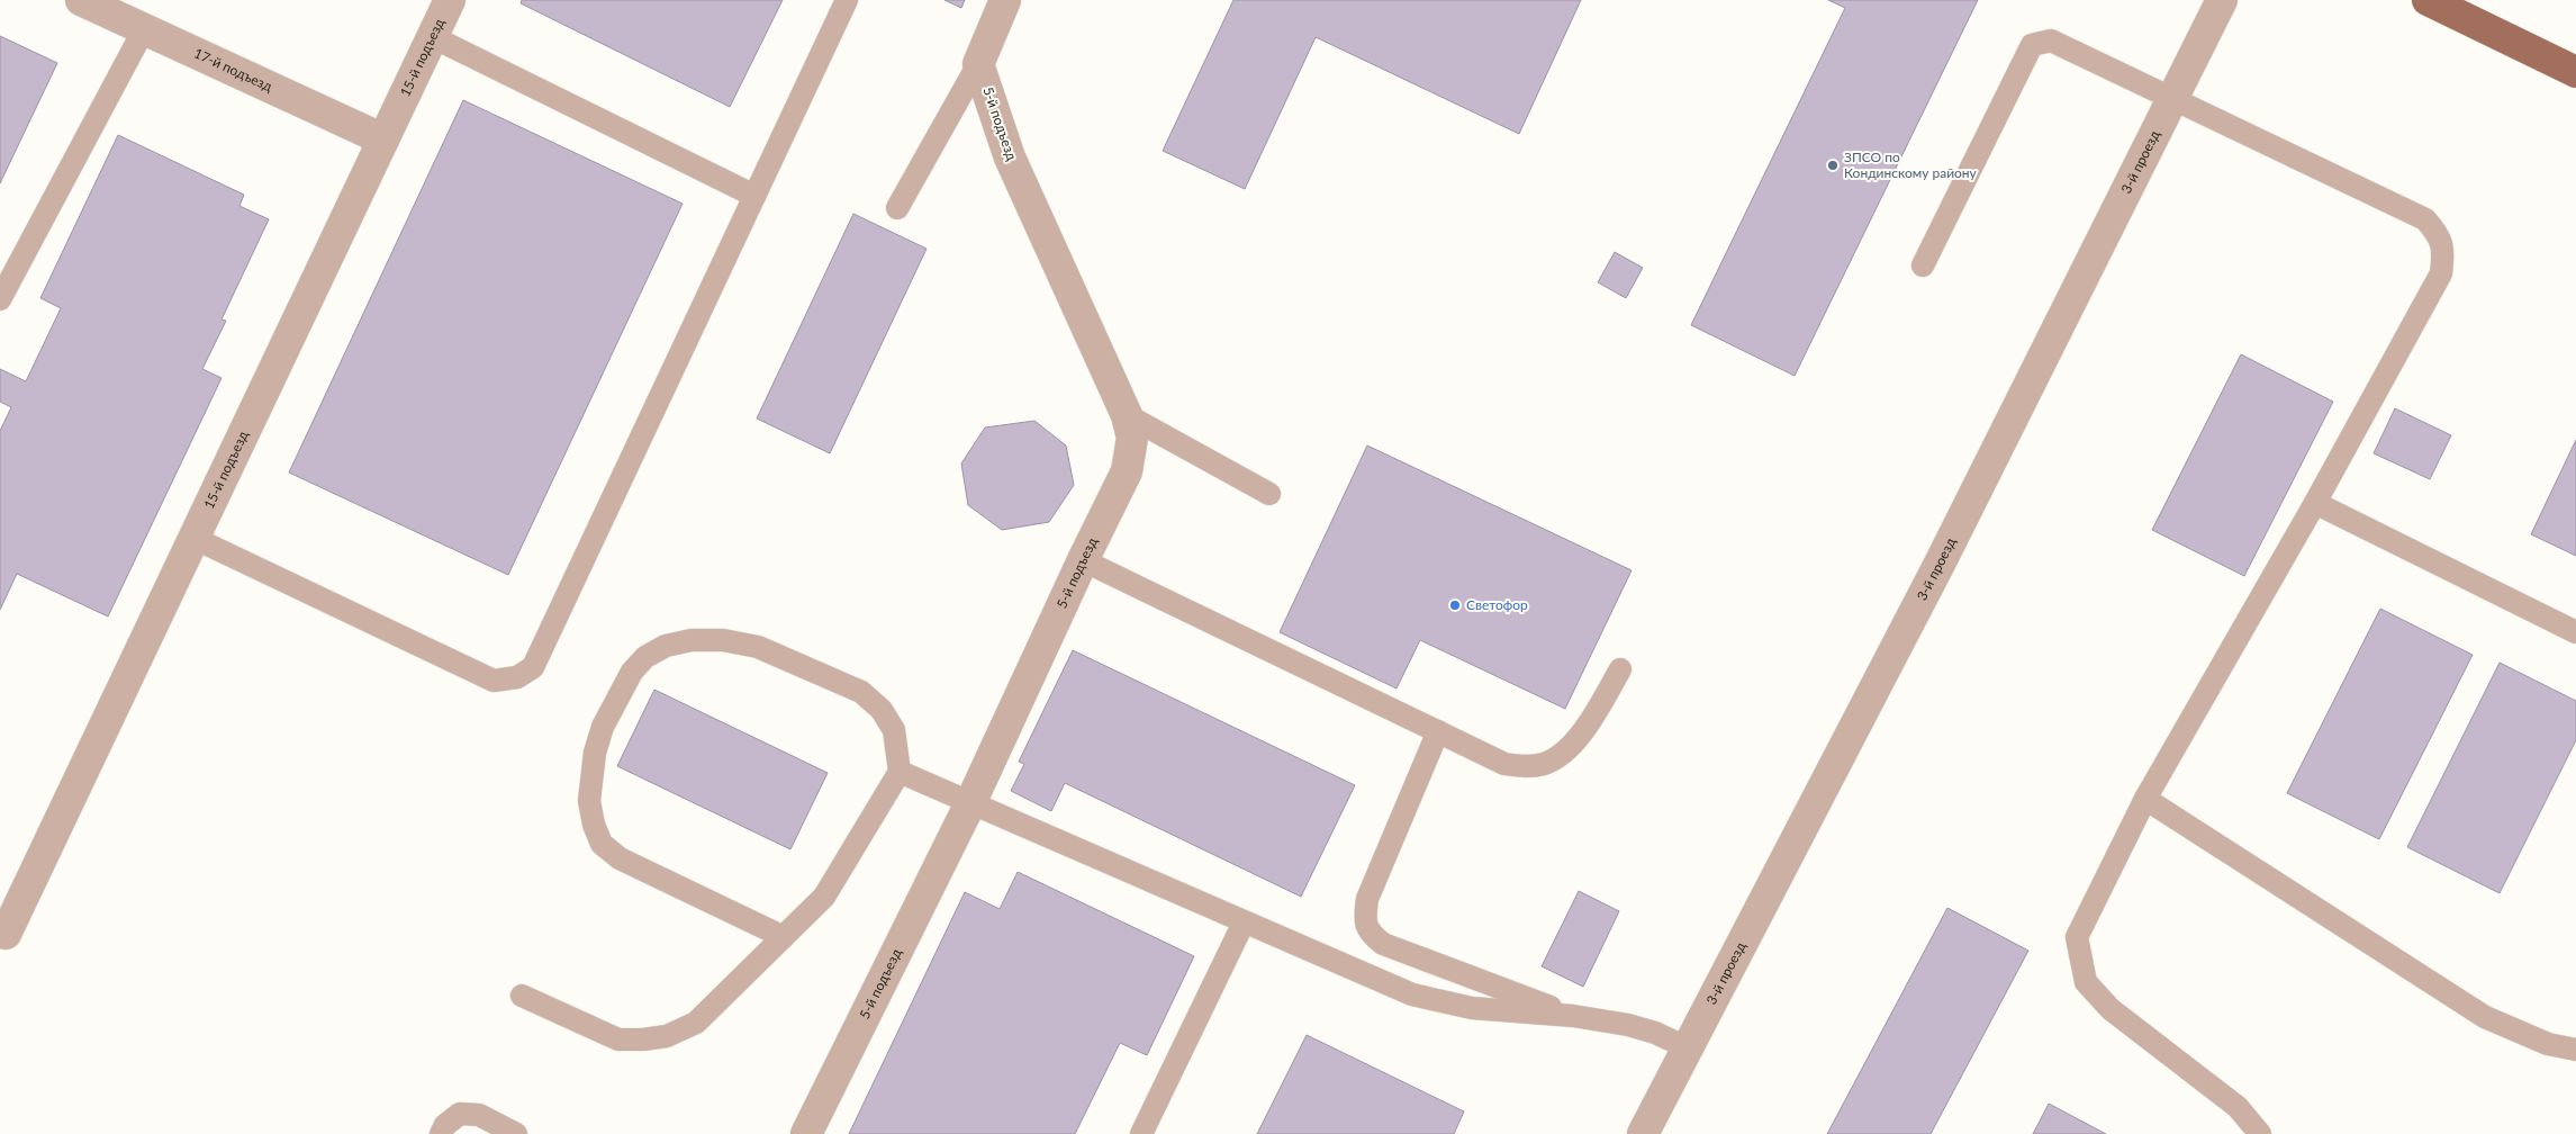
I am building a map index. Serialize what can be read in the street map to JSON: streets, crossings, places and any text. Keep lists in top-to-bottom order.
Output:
{
  "streets": {
    "street": [
      "15-й подъезд",
      "17-й подъезд",
      "5-й подъезд",
      "3-й проезд"
    ]
  },
  "crossings": [
    ["15-й подъезд", "17-й подъезд"]
  ],
  "places": ["ЗПСО по Кондинскому району", "Светофор"]
}
